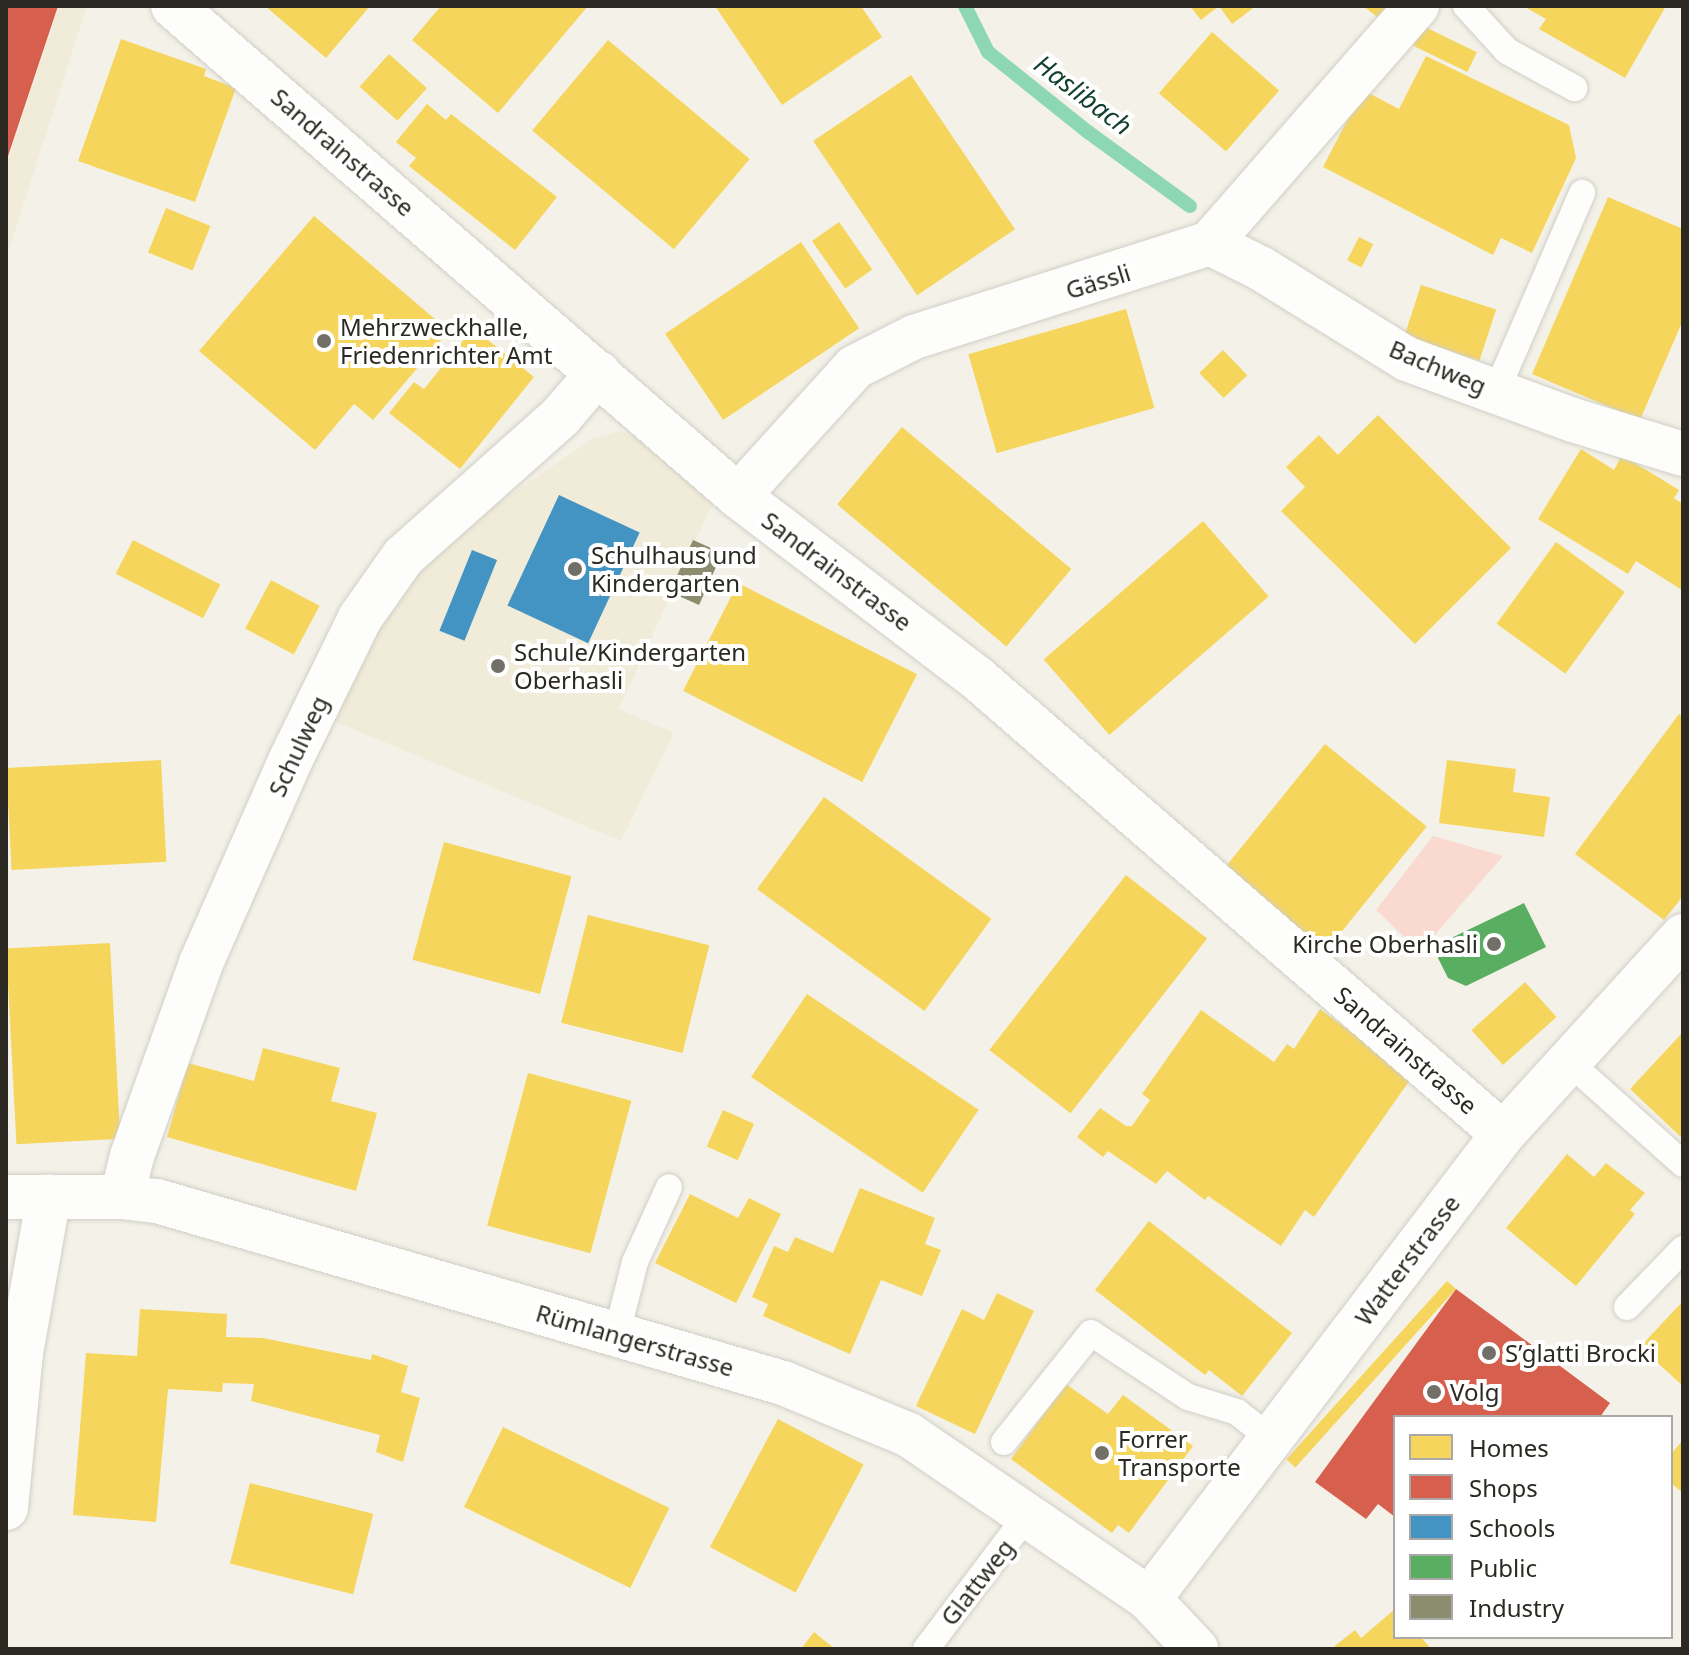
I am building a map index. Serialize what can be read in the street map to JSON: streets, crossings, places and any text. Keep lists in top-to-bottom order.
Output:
{
  "streets": {
    "street": [
      "Sandrainstrasse",
      "Gässli",
      "Bachweg",
      "Schulweg",
      "Watterstrasse",
      "Rümlangerstrasse"
    ],
    "lane": ["Glattweg"]
  },
  "crossings": [
    ["Sandrainstrasse", "Gässli"],
    ["Sandrainstrasse", "Schulweg"],
    ["Sandrainstrasse", "Watterstrasse"],
    ["Gässli", "Bachweg"],
    ["Schulweg", "Rümlangerstrasse"],
    ["Watterstrasse", "Rümlangerstrasse"],
    ["Rümlangerstrasse", "Glattweg"]
  ],
  "water": ["Haslibach"],
  "places": [
    "Mehrzweckhalle, Friedenrichter Amt",
    "Schulhaus und Kindergarten",
    "Schule/Kindergarten Oberhasli",
    "Kirche Oberhasli",
    "S’glatti Brocki",
    "Volg",
    "Forrer Transporte"
  ],
  "legend": [
    "Homes",
    "Shops",
    "Schools",
    "Public",
    "Industry"
  ]
}
